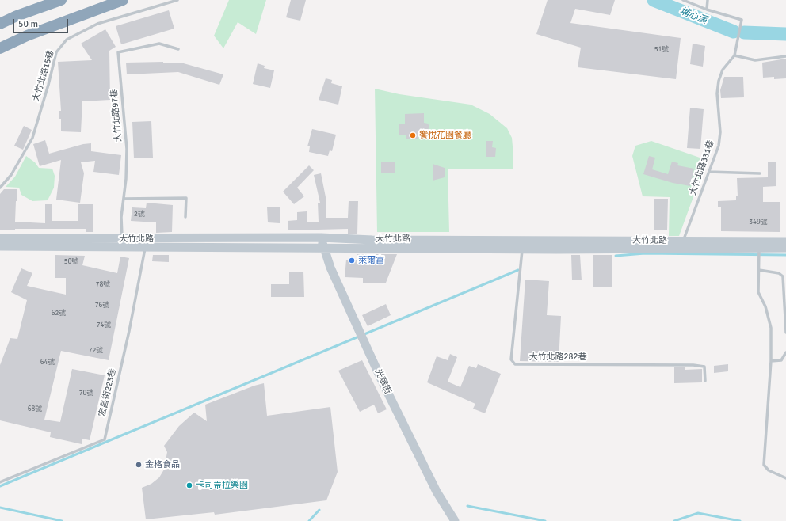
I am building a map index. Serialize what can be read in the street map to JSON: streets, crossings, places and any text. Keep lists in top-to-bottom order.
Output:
{
  "streets": {
    "street": ["大竹北路", "光華街"],
    "lane": [
      "大竹北路15巷",
      "大竹北路97巷",
      "大竹北路331巷",
      "大竹北路282巷",
      "宏昌街223巷"
    ]
  },
  "crossings": [
    ["大竹北路97巷", "大竹北路"],
    ["大竹北路331巷", "大竹北路"],
    ["大竹北路", "大竹北路282巷"],
    ["大竹北路", "光華街"],
    ["大竹北路", "宏昌街223巷"]
  ],
  "water": ["埔心溪"],
  "places": [
    "饗悅花園餐廳",
    "萊爾富",
    "金格食品",
    "卡司蒂拉樂園"
  ],
  "house_numbers": [
    "51號",
    "2號",
    "349號",
    "50號",
    "78號",
    "76號",
    "62號",
    "74號",
    "72號",
    "64號",
    "70號",
    "68號"
  ],
  "scale_bar": "50 m"
}
